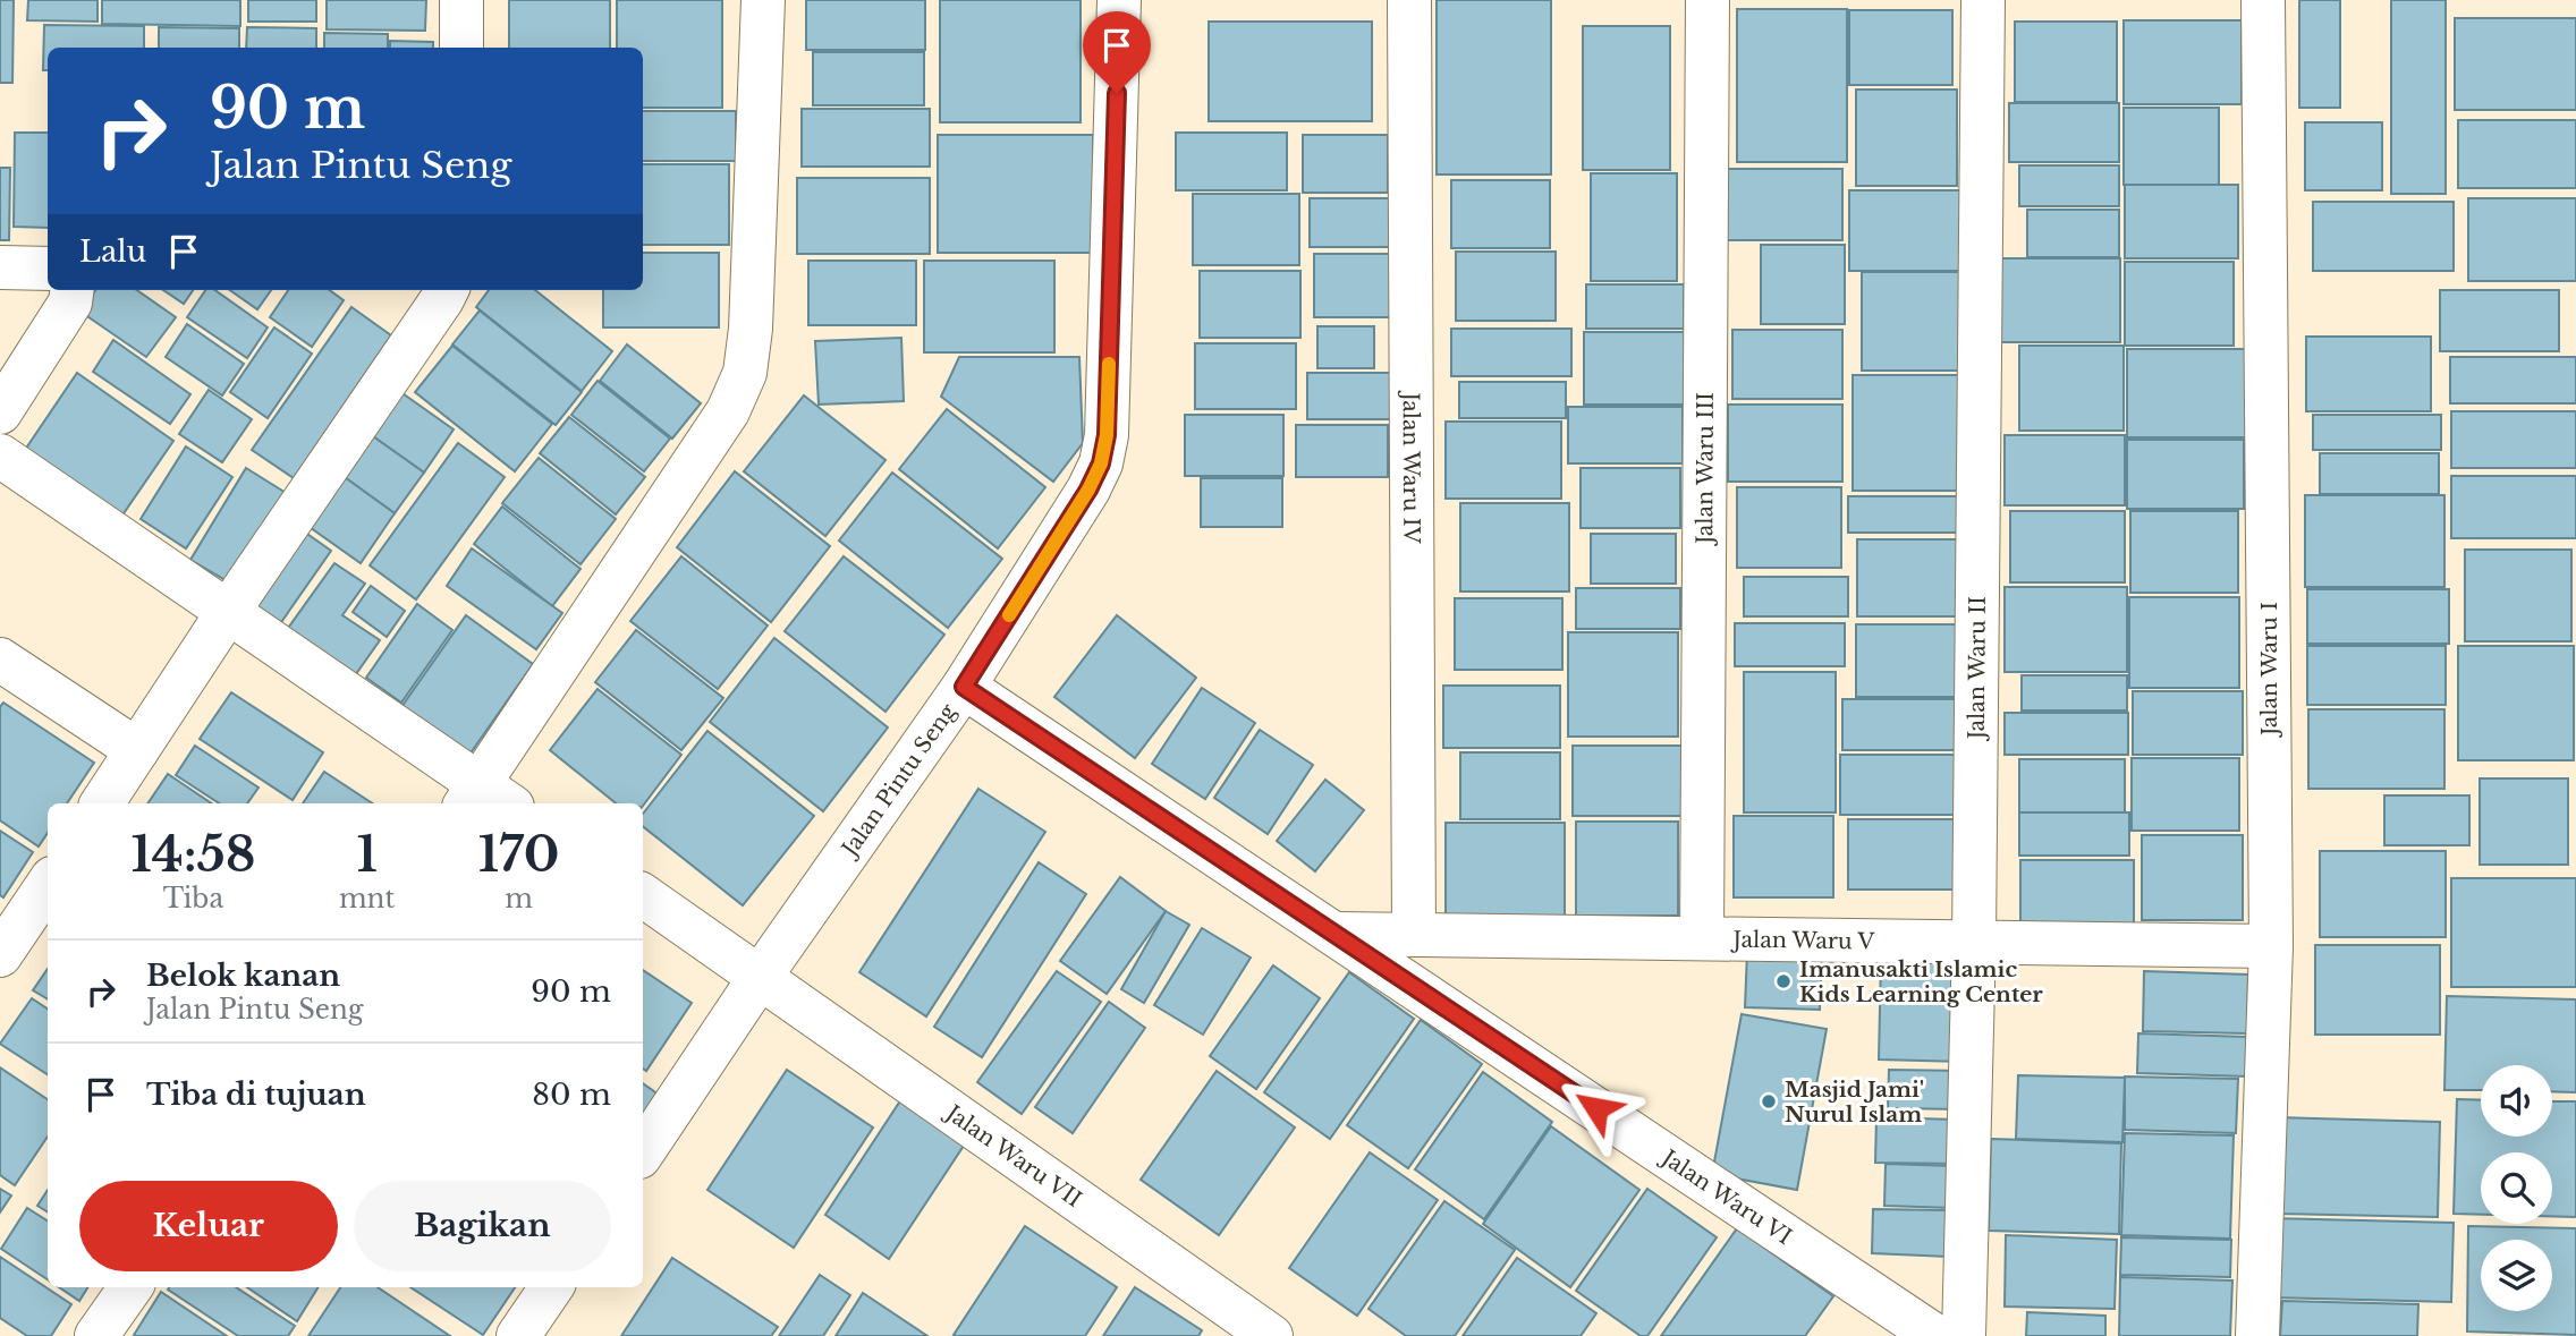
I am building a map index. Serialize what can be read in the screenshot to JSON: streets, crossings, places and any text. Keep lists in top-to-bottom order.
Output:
{
  "streets": {
    "street": [
      "Jalan Waru IV",
      "Jalan Waru III",
      "Jalan Waru II",
      "Jalan Waru I",
      "Jalan Pintu Seng",
      "Jalan Waru V",
      "Jalan Waru VII",
      "Jalan Waru VI"
    ]
  },
  "crossings": [
    ["Jalan Waru IV", "Jalan Waru V"],
    ["Jalan Waru III", "Jalan Waru V"],
    ["Jalan Waru II", "Jalan Waru V"],
    ["Jalan Waru I", "Jalan Waru V"],
    ["Jalan Pintu Seng", "Jalan Waru VII"],
    ["Jalan Pintu Seng", "Jalan Waru VI"],
    ["Jalan Waru V", "Jalan Waru VI"]
  ],
  "places": ["Imanusakti Islamic Kids Learning Center", "Masjid Jami' Nurul Islam"],
  "page": {
    "turn": ["90 m", "Jalan Pintu Seng"],
    "then": "Lalu",
    "eta": [
      "14:58",
      "Tiba",
      "1",
      "mnt",
      "170",
      "m"
    ],
    "list": [
      {
        "name": "Belok kanan",
        "note": "Jalan Pintu Seng",
        "value": "90 m"
      },
      {
        "name": "Tiba di tujuan",
        "value": "80 m"
      }
    ],
    "buttons": ["Keluar", "Bagikan"]
  }
}
